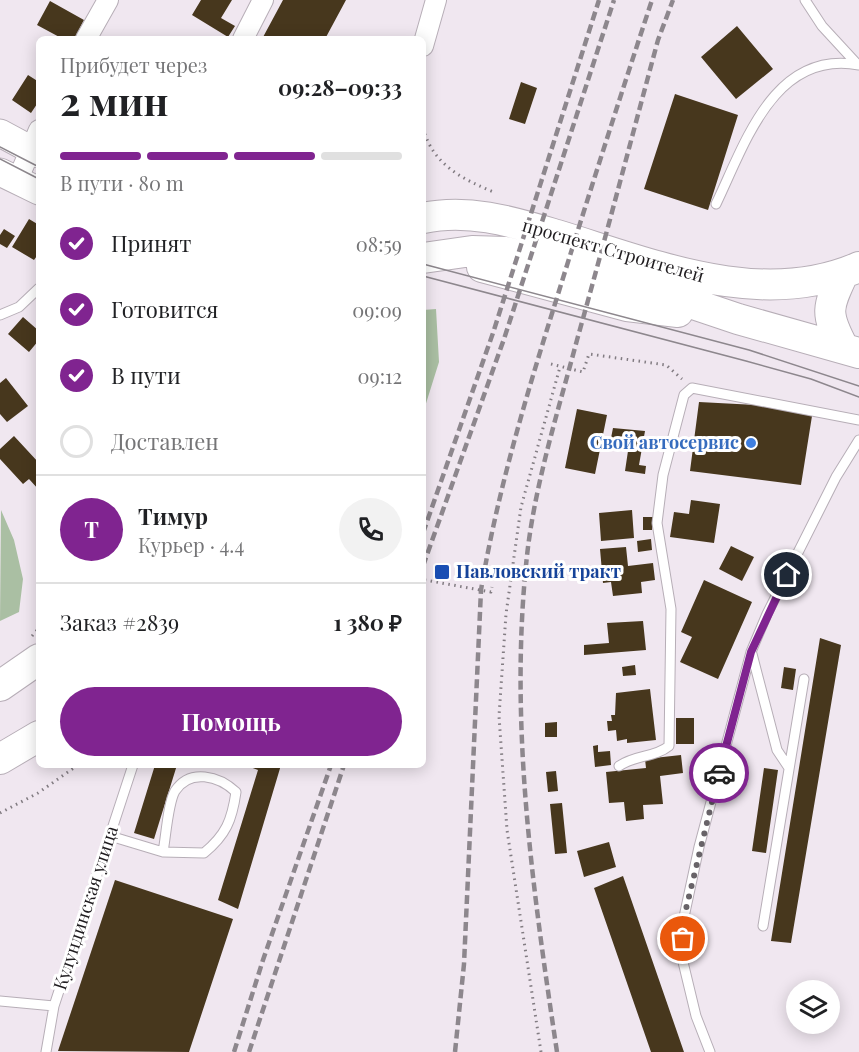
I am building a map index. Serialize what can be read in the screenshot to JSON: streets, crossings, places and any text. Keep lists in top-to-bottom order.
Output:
{
  "streets": {
    "main road": ["проспект Строителей"],
    "lane": ["Кулундинская улица"]
  },
  "places": {
    "other": ["Свой автосервис"],
    "transit": ["Павловский тракт"]
  },
  "page": {
    "heading": ["2 мин", "Прибудет через", "09:28–09:33"],
    "panel": [
      "Тимур",
      "Курьер · 4.4",
      "Заказ #2839",
      "1 380 ₽"
    ],
    "bar": "В пути · 80 m",
    "list": [
      ["Принят", "08:59"],
      ["Готовится", "09:09"],
      ["В пути", "09:12"],
      "Доставлен"
    ],
    "round": "Т",
    "buttons": "Помощь"
  }
}
